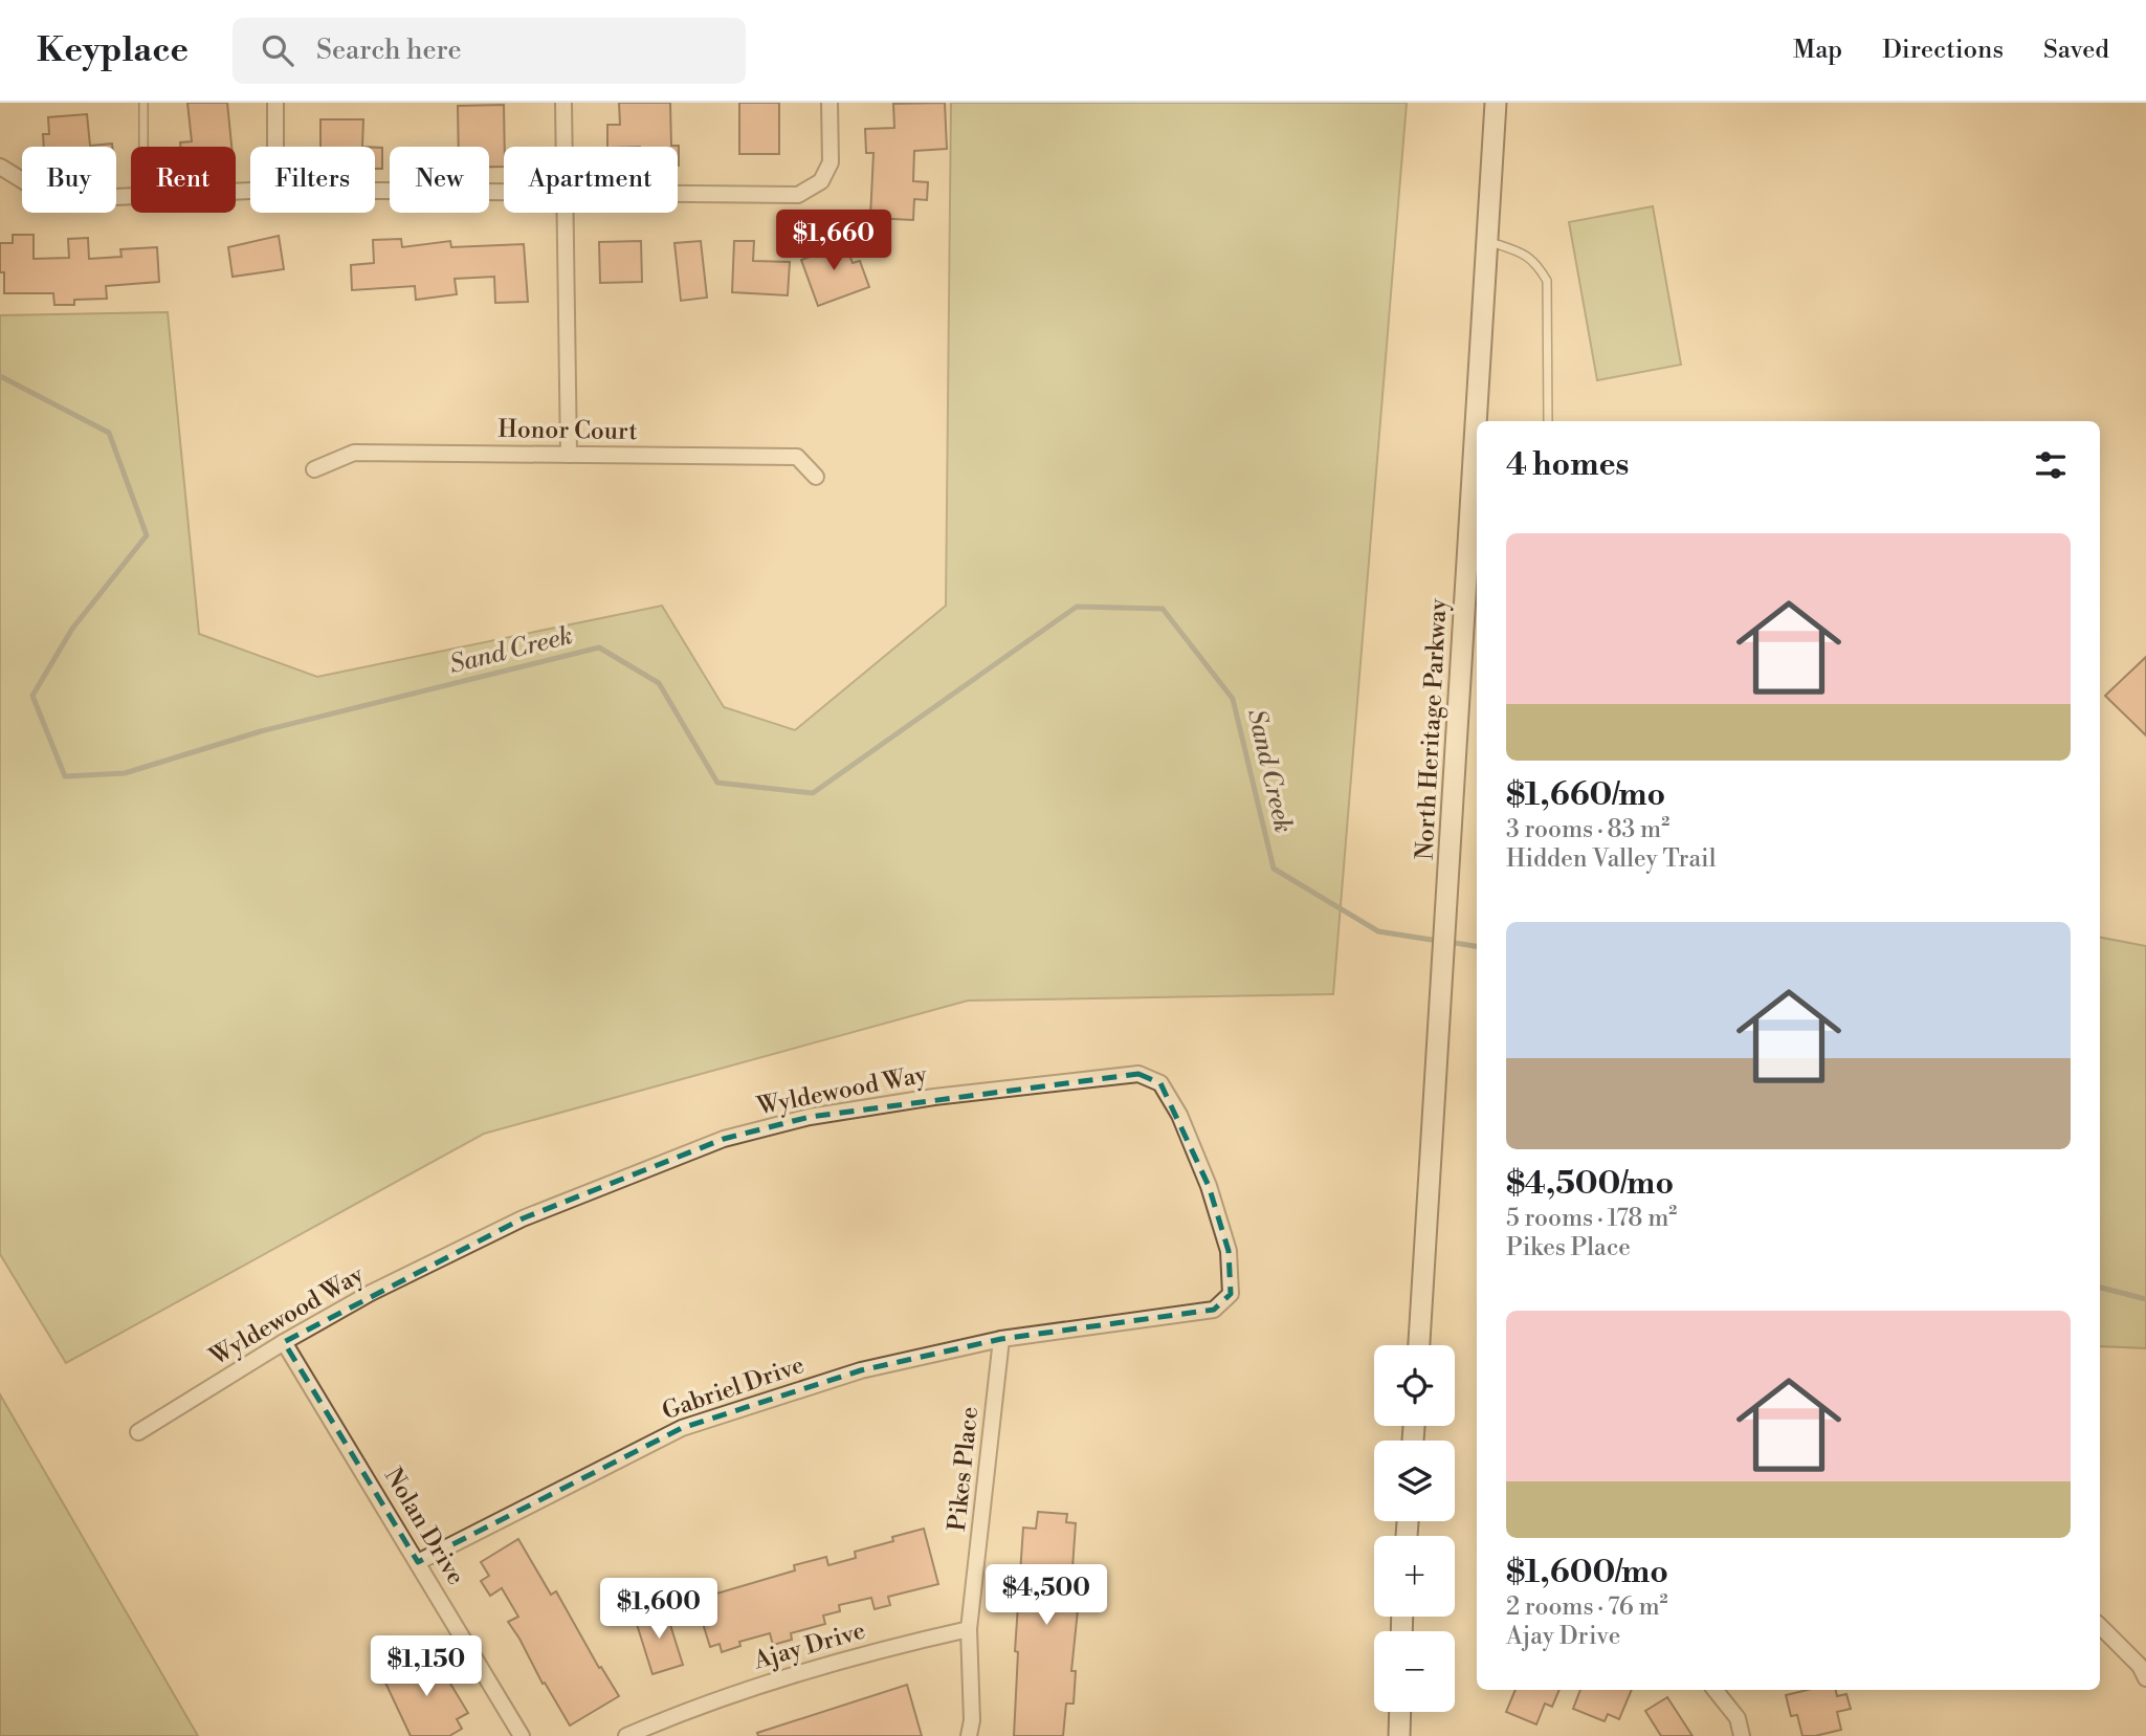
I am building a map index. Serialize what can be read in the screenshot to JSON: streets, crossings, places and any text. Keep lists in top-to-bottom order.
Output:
{
  "streets": {
    "main road": ["North Heritage Parkway"],
    "street": [
      "Honor Court",
      "Wyldewood Way",
      "Gabriel Drive",
      "Pikes Place",
      "Nolan Drive",
      "Ajay Drive"
    ]
  },
  "crossings": [
    ["Wyldewood Way", "Gabriel Drive"],
    ["Wyldewood Way", "Pikes Place"],
    ["Wyldewood Way", "Nolan Drive"],
    ["Gabriel Drive", "Pikes Place"],
    ["Gabriel Drive", "Nolan Drive"],
    ["Pikes Place", "Ajay Drive"]
  ],
  "water": ["Sand Creek"],
  "page": {
    "header": "Keyplace",
    "search": "Search here",
    "nav": ["Map", "Directions", "Saved"],
    "chip": [
      "Buy",
      "Rent",
      "Filters",
      "New",
      "Apartment"
    ],
    "price": [
      "$1,660",
      "$4,500",
      "$1,600",
      "$1,150"
    ],
    "heading": "4 homes",
    "list": [
      {
        "name": "$1,660/mo",
        "note": "3 rooms · 83 m² · Hidden Valley Trail"
      },
      {
        "name": "$4,500/mo",
        "note": "5 rooms · 178 m² · Pikes Place"
      },
      {
        "name": "$1,600/mo",
        "note": "2 rooms · 76 m² · Ajay Drive"
      }
    ],
    "map_buttons": ["+", "−"]
  }
}
